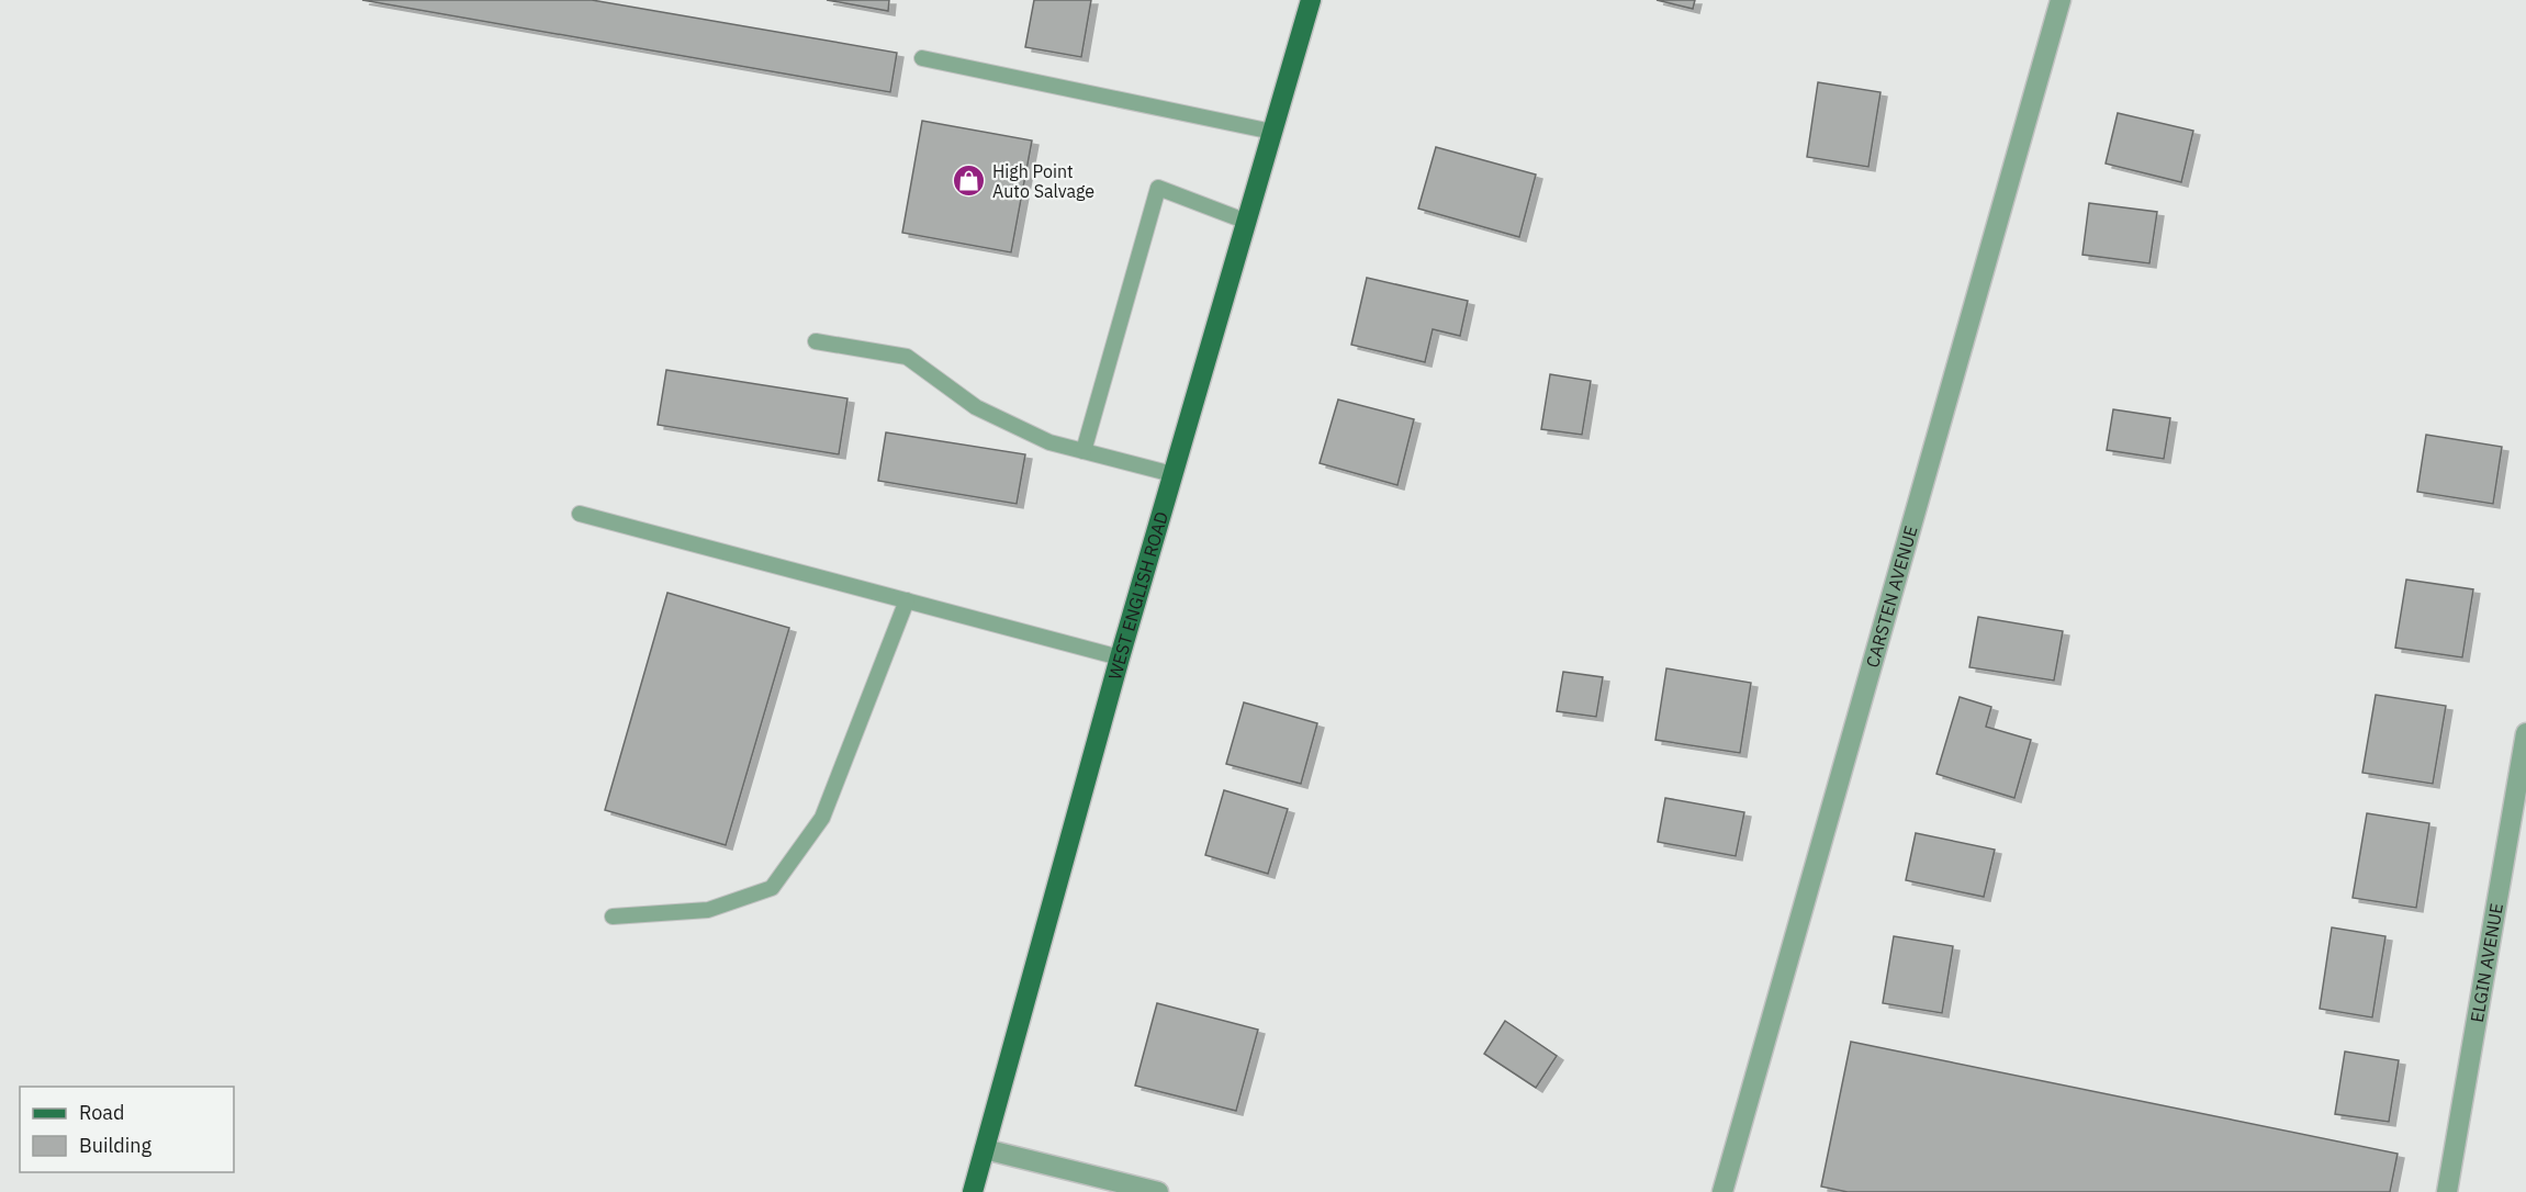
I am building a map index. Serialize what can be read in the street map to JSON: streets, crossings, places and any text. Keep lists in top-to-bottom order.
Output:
{
  "streets": {
    "main road": ["WEST ENGLISH ROAD"],
    "street": ["CARSTEN AVENUE", "ELGIN AVENUE"]
  },
  "places": {
    "shop": ["High Point Auto Salvage"]
  },
  "legend": ["Road", "Building"]
}
